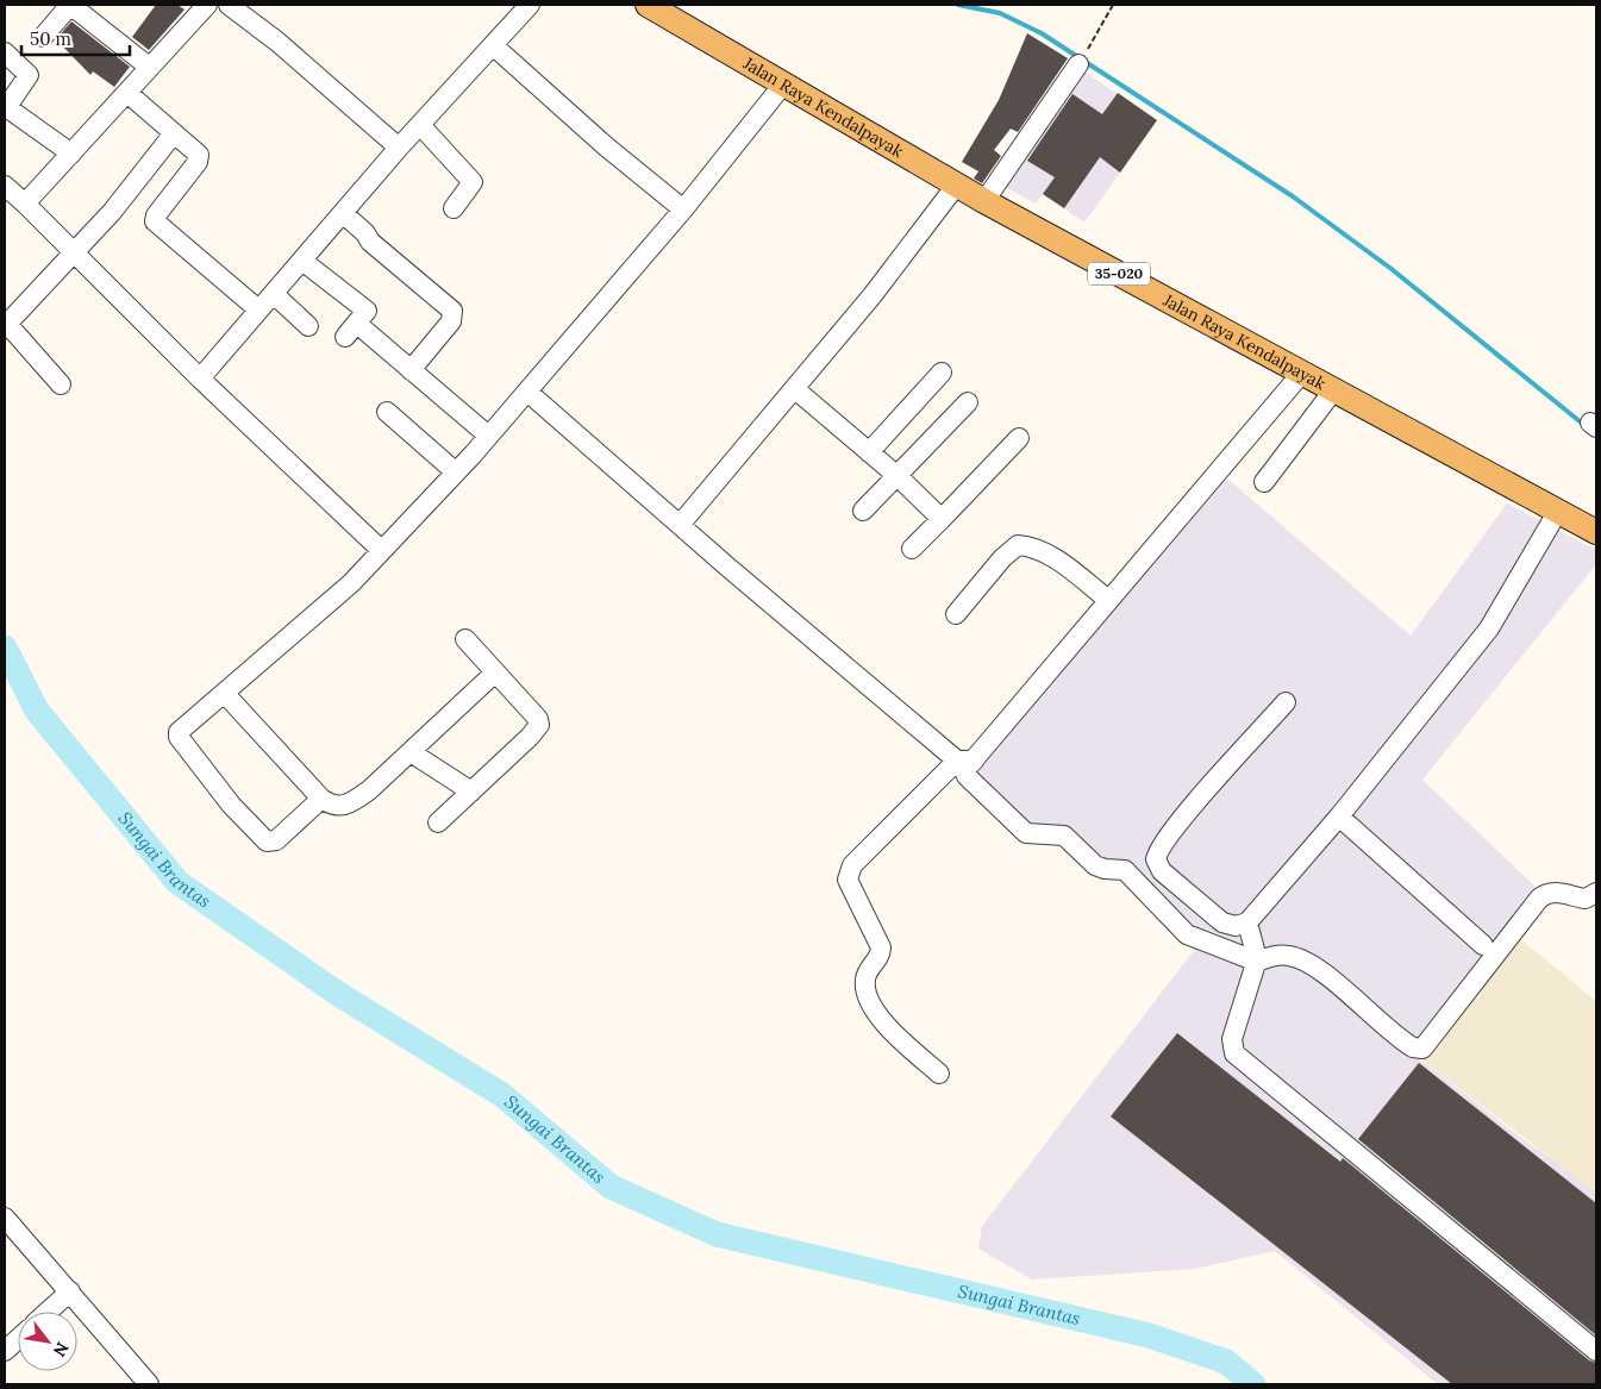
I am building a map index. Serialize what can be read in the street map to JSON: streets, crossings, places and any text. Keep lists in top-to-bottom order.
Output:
{
  "streets": {
    "main road": ["Jalan Raya Kendalpayak", "35-020"]
  },
  "water": ["Sungai Brantas"],
  "scale_bar": "50 m",
  "north": "bottom right"
}
